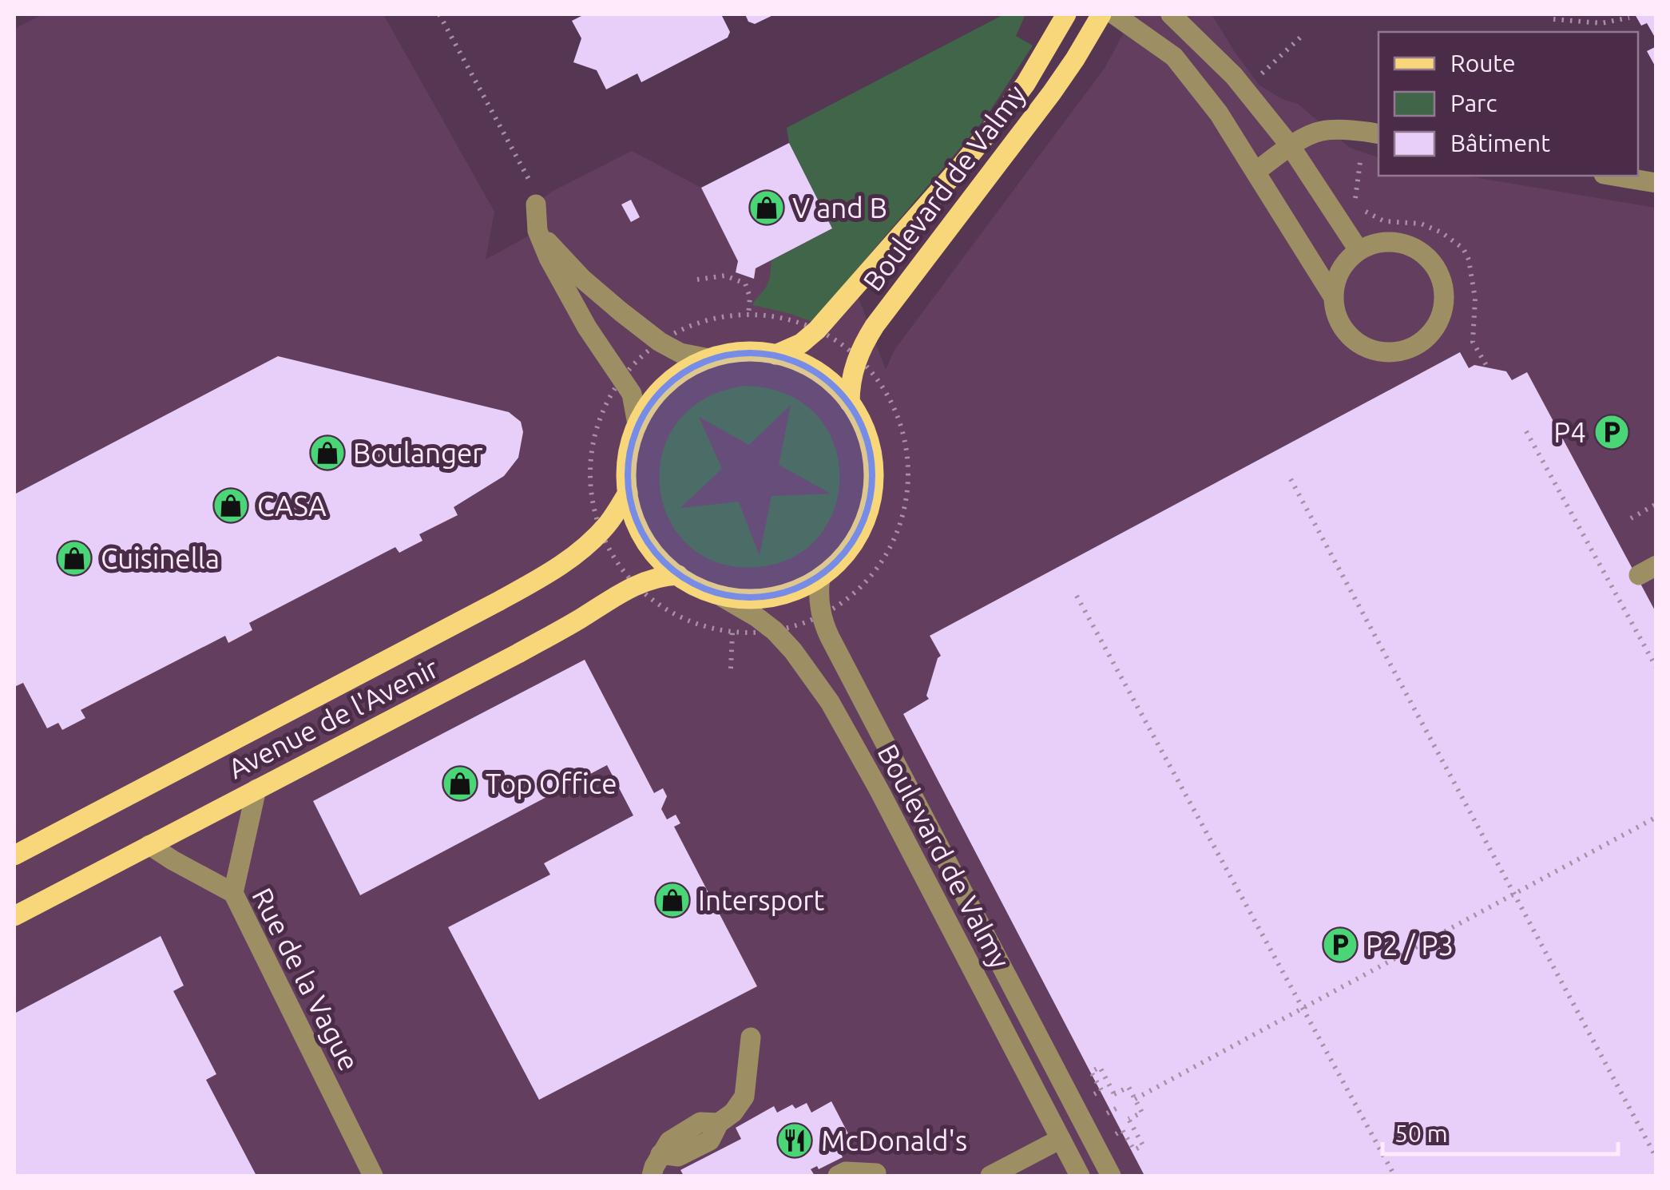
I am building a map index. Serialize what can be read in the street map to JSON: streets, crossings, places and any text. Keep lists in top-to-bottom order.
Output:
{
  "streets": {
    "main road": ["Boulevard de Valmy", "Avenue de l'Avenir"],
    "street": ["Rue de la Vague"]
  },
  "crossings": [
    ["Boulevard de Valmy", "Avenue de l'Avenir"],
    ["Avenue de l'Avenir", "Rue de la Vague"]
  ],
  "places": {
    "shop": [
      "V and B",
      "Boulanger",
      "CASA",
      "Cuisinella",
      "Top Office",
      "Intersport"
    ],
    "parking": ["P4", "P2 / P3"],
    "restaurant": ["McDonald's"]
  },
  "legend": ["Route", "Parc", "Bâtiment"],
  "scale_bar": "50 m"
}
